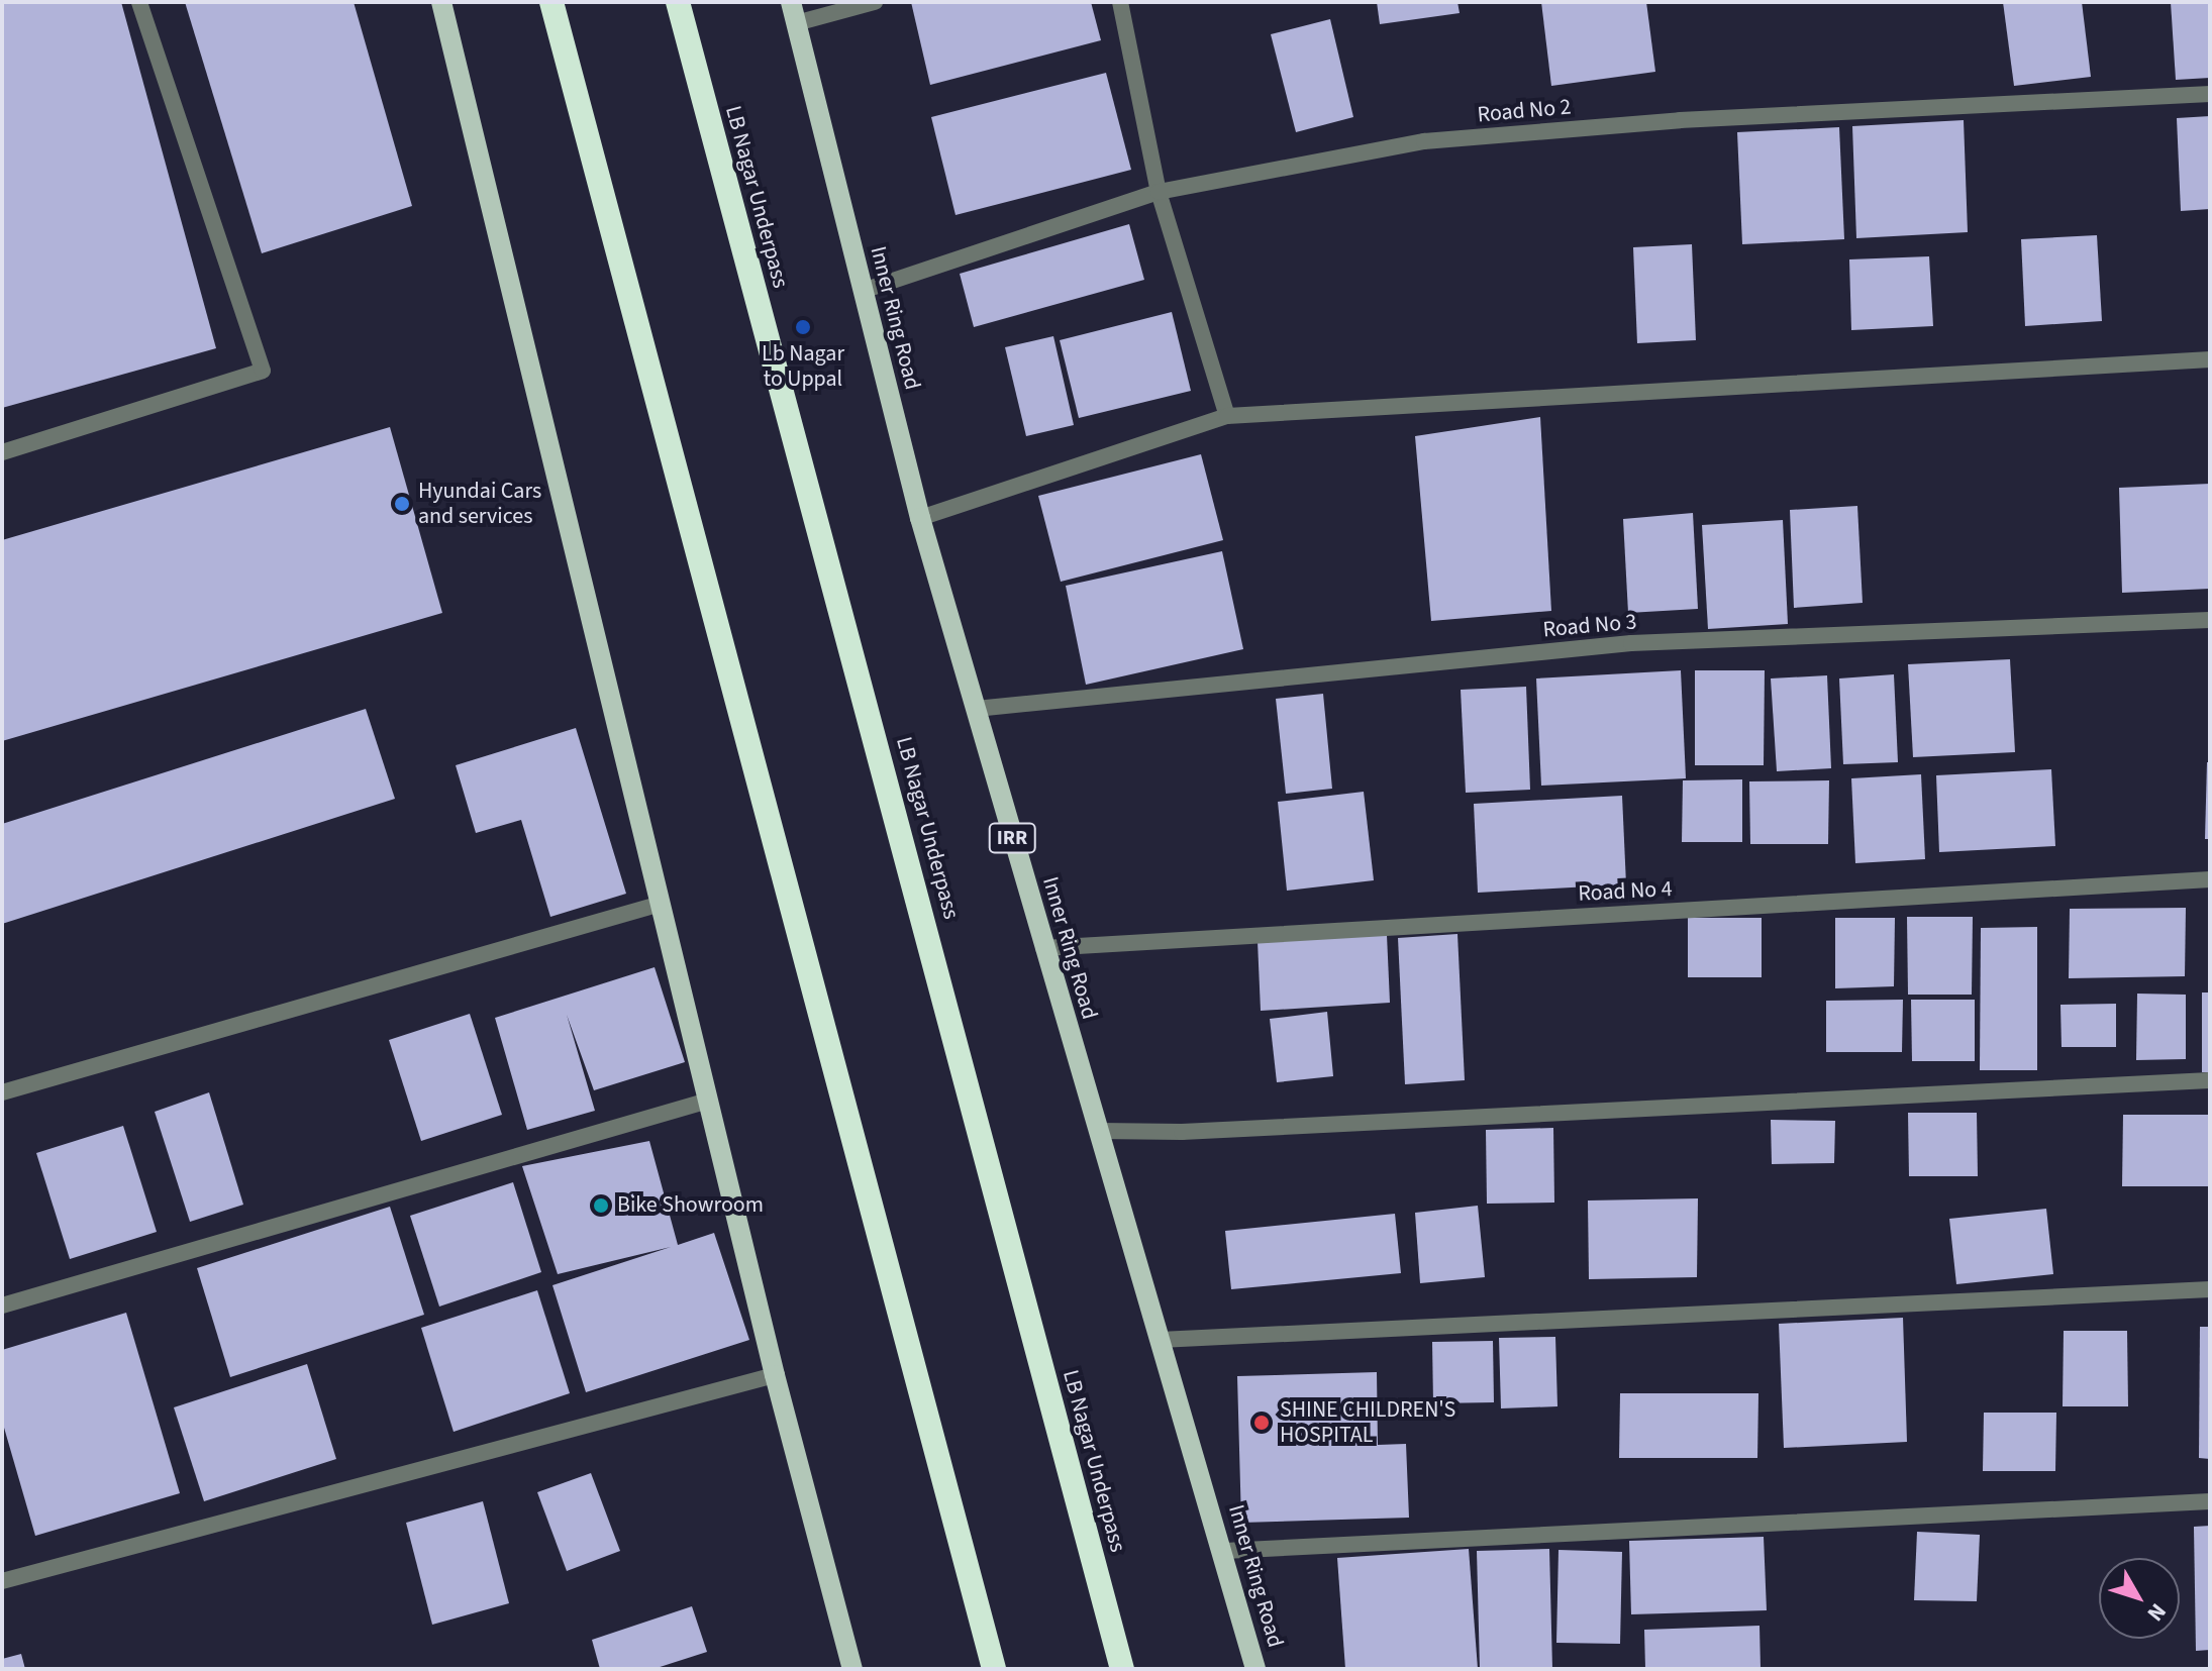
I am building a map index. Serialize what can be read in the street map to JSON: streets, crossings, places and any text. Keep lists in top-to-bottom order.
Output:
{
  "streets": {
    "highway": ["LB Nagar Underpass"],
    "main road": ["Inner Ring Road", "IRR"],
    "street": ["Road No 2", "Road No 3", "Road No 4"]
  },
  "crossings": [
    ["Road No 2", "Inner Ring Road"],
    ["Inner Ring Road", "Road No 3"],
    ["Inner Ring Road", "Road No 4"]
  ],
  "places": [
    "Lb Nagar to Uppal",
    "Hyundai Cars and services",
    "Bike Showroom",
    "SHINE CHILDREN'S HOSPITAL"
  ],
  "north": "bottom right"
}
